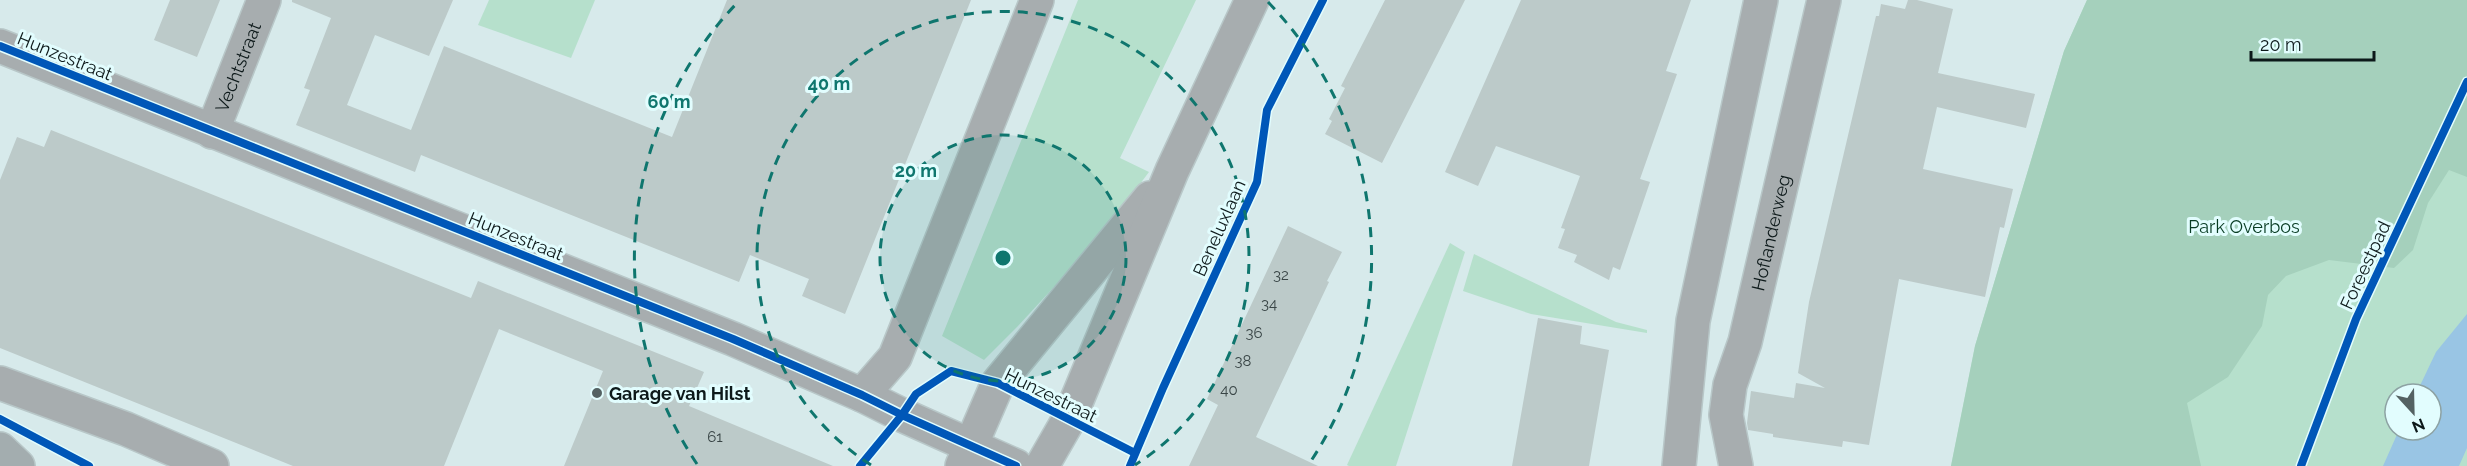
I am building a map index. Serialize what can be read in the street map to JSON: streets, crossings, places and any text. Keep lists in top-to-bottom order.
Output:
{
  "streets": {
    "street": ["Hunzestraat", "Vechtstraat", "Hoflanderweg"],
    "cycle path": ["Beneluxlaan", "Foreestpad"]
  },
  "crossings": [
    ["Hunzestraat", "Vechtstraat"]
  ],
  "parks": ["Park Overbos"],
  "places": ["Garage van Hilst"],
  "house_numbers": [
    "32",
    "34",
    "36",
    "38",
    "40",
    "61"
  ],
  "scale_bar": "20 m",
  "north": "bottom",
  "rings": ["40 m", "60 m", "20 m"]
}
